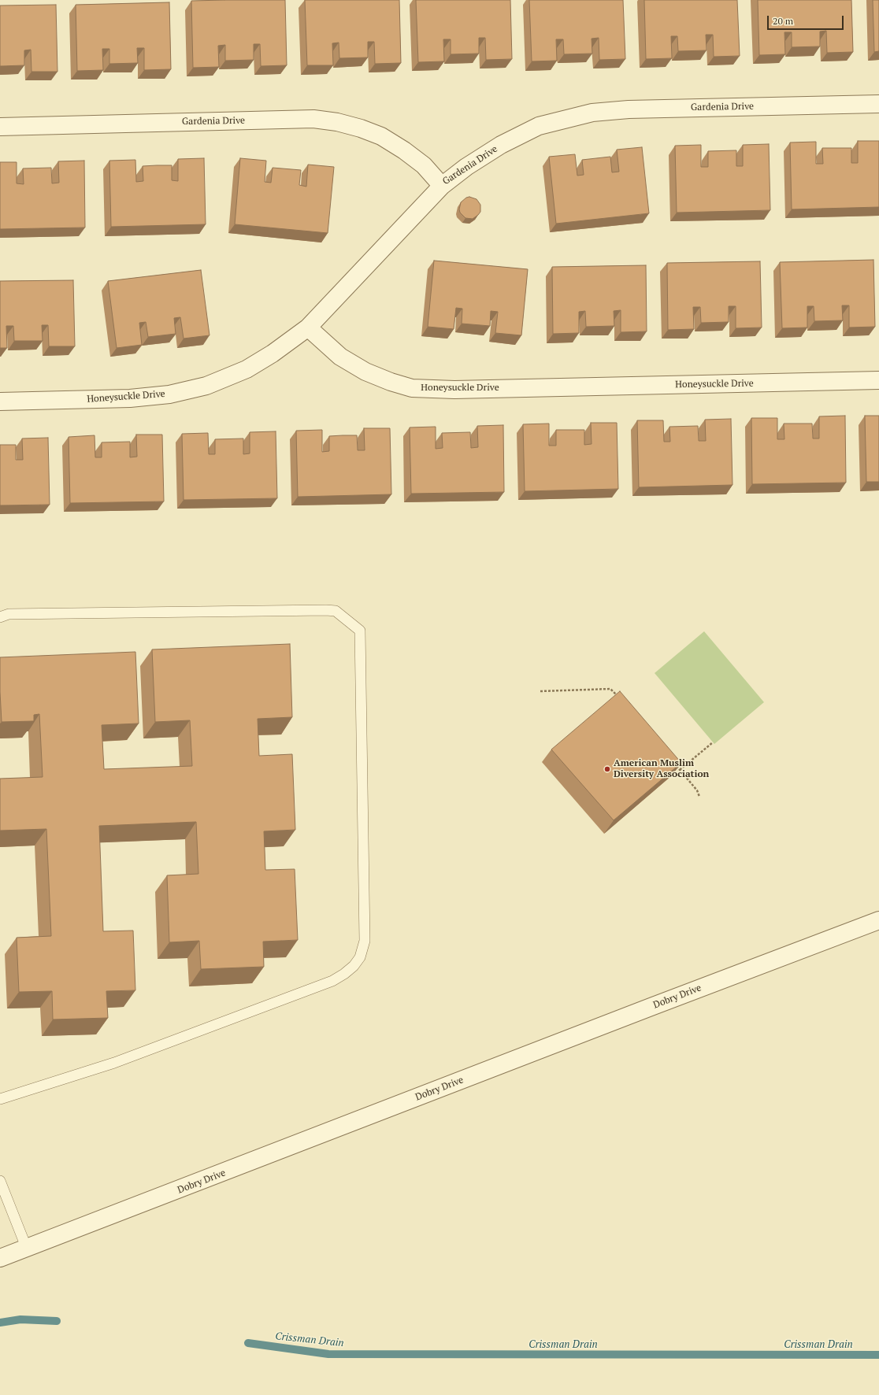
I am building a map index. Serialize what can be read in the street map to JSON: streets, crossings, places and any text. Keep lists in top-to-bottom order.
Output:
{
  "streets": {
    "street": ["Gardenia Drive", "Honeysuckle Drive", "Dobry Drive"]
  },
  "water": ["Crissman Drain"],
  "places": ["American Muslim Diversity Association"],
  "scale_bar": "20 m"
}
